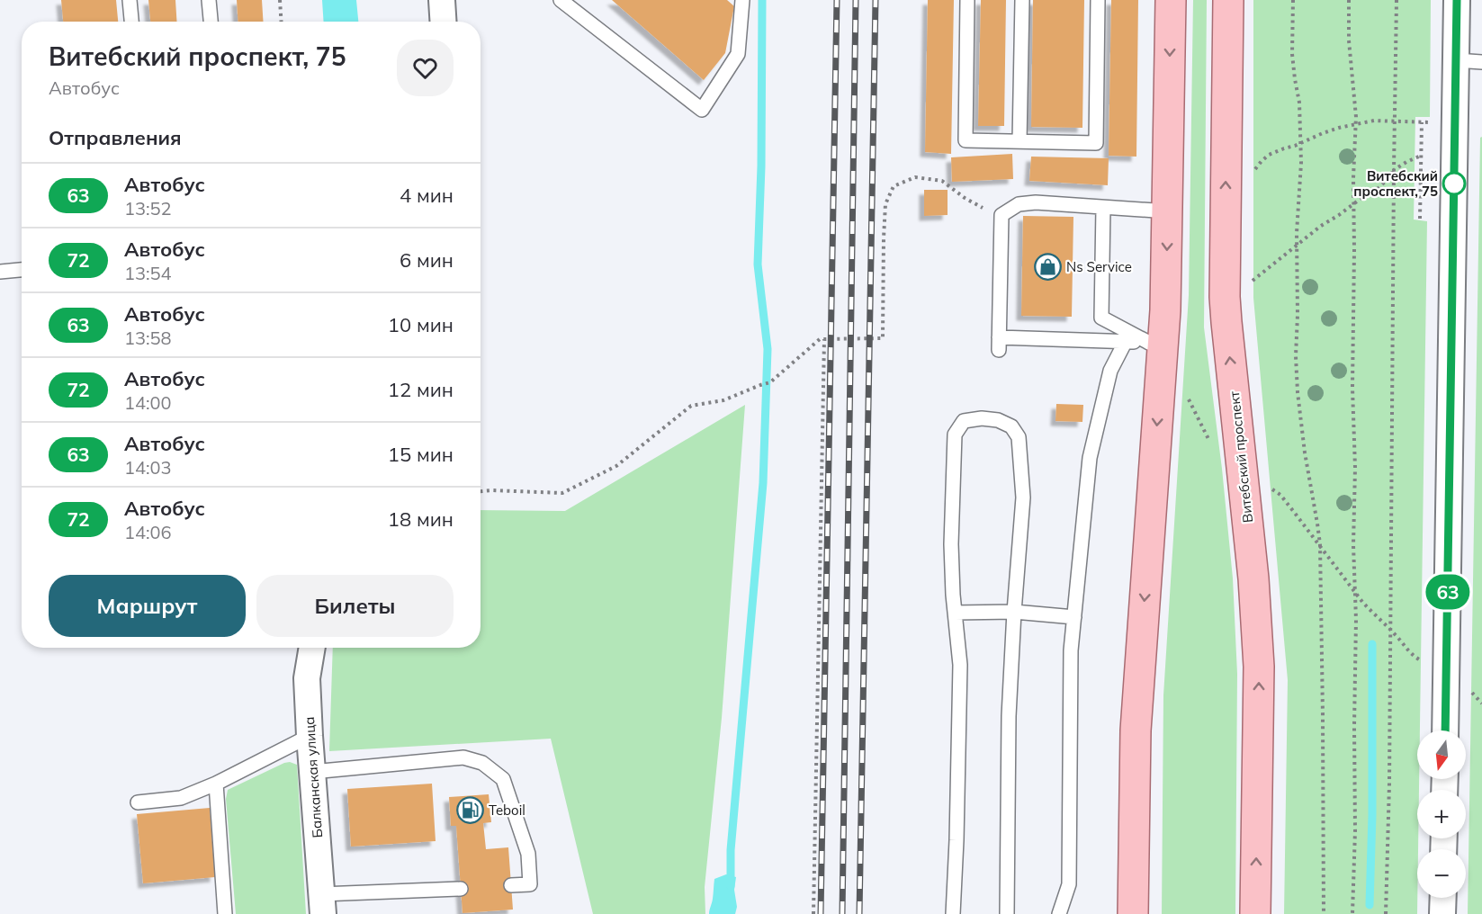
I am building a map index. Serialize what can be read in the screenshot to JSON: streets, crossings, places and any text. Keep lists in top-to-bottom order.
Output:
{
  "streets": {
    "main road": ["Витебский проспект"],
    "street": ["Балканская улица"]
  },
  "places": {
    "other": ["Витебский проспект, 75"],
    "shop": ["Ns Service"],
    "fuel station": ["Teboil"]
  },
  "lines": ["bus line 63"],
  "north": "bottom",
  "page": {
    "on_map": "63",
    "heading": [
      ["Витебский проспект, 75", "Автобус"],
      "Отправления"
    ],
    "list": [
      {
        "mark": "63",
        "name": "Автобус",
        "note": "13:52",
        "value": "4 мин"
      },
      {
        "mark": "72",
        "name": "Автобус",
        "note": "13:54",
        "value": "6 мин"
      },
      {
        "mark": "63",
        "name": "Автобус",
        "note": "13:58",
        "value": "10 мин"
      },
      {
        "mark": "72",
        "name": "Автобус",
        "note": "14:00",
        "value": "12 мин"
      },
      {
        "mark": "63",
        "name": "Автобус",
        "note": "14:03",
        "value": "15 мин"
      },
      {
        "mark": "72",
        "name": "Автобус",
        "note": "14:06",
        "value": "18 мин"
      }
    ],
    "buttons": ["Маршрут", "Билеты"],
    "map_buttons": ["+", "−"]
  }
}
